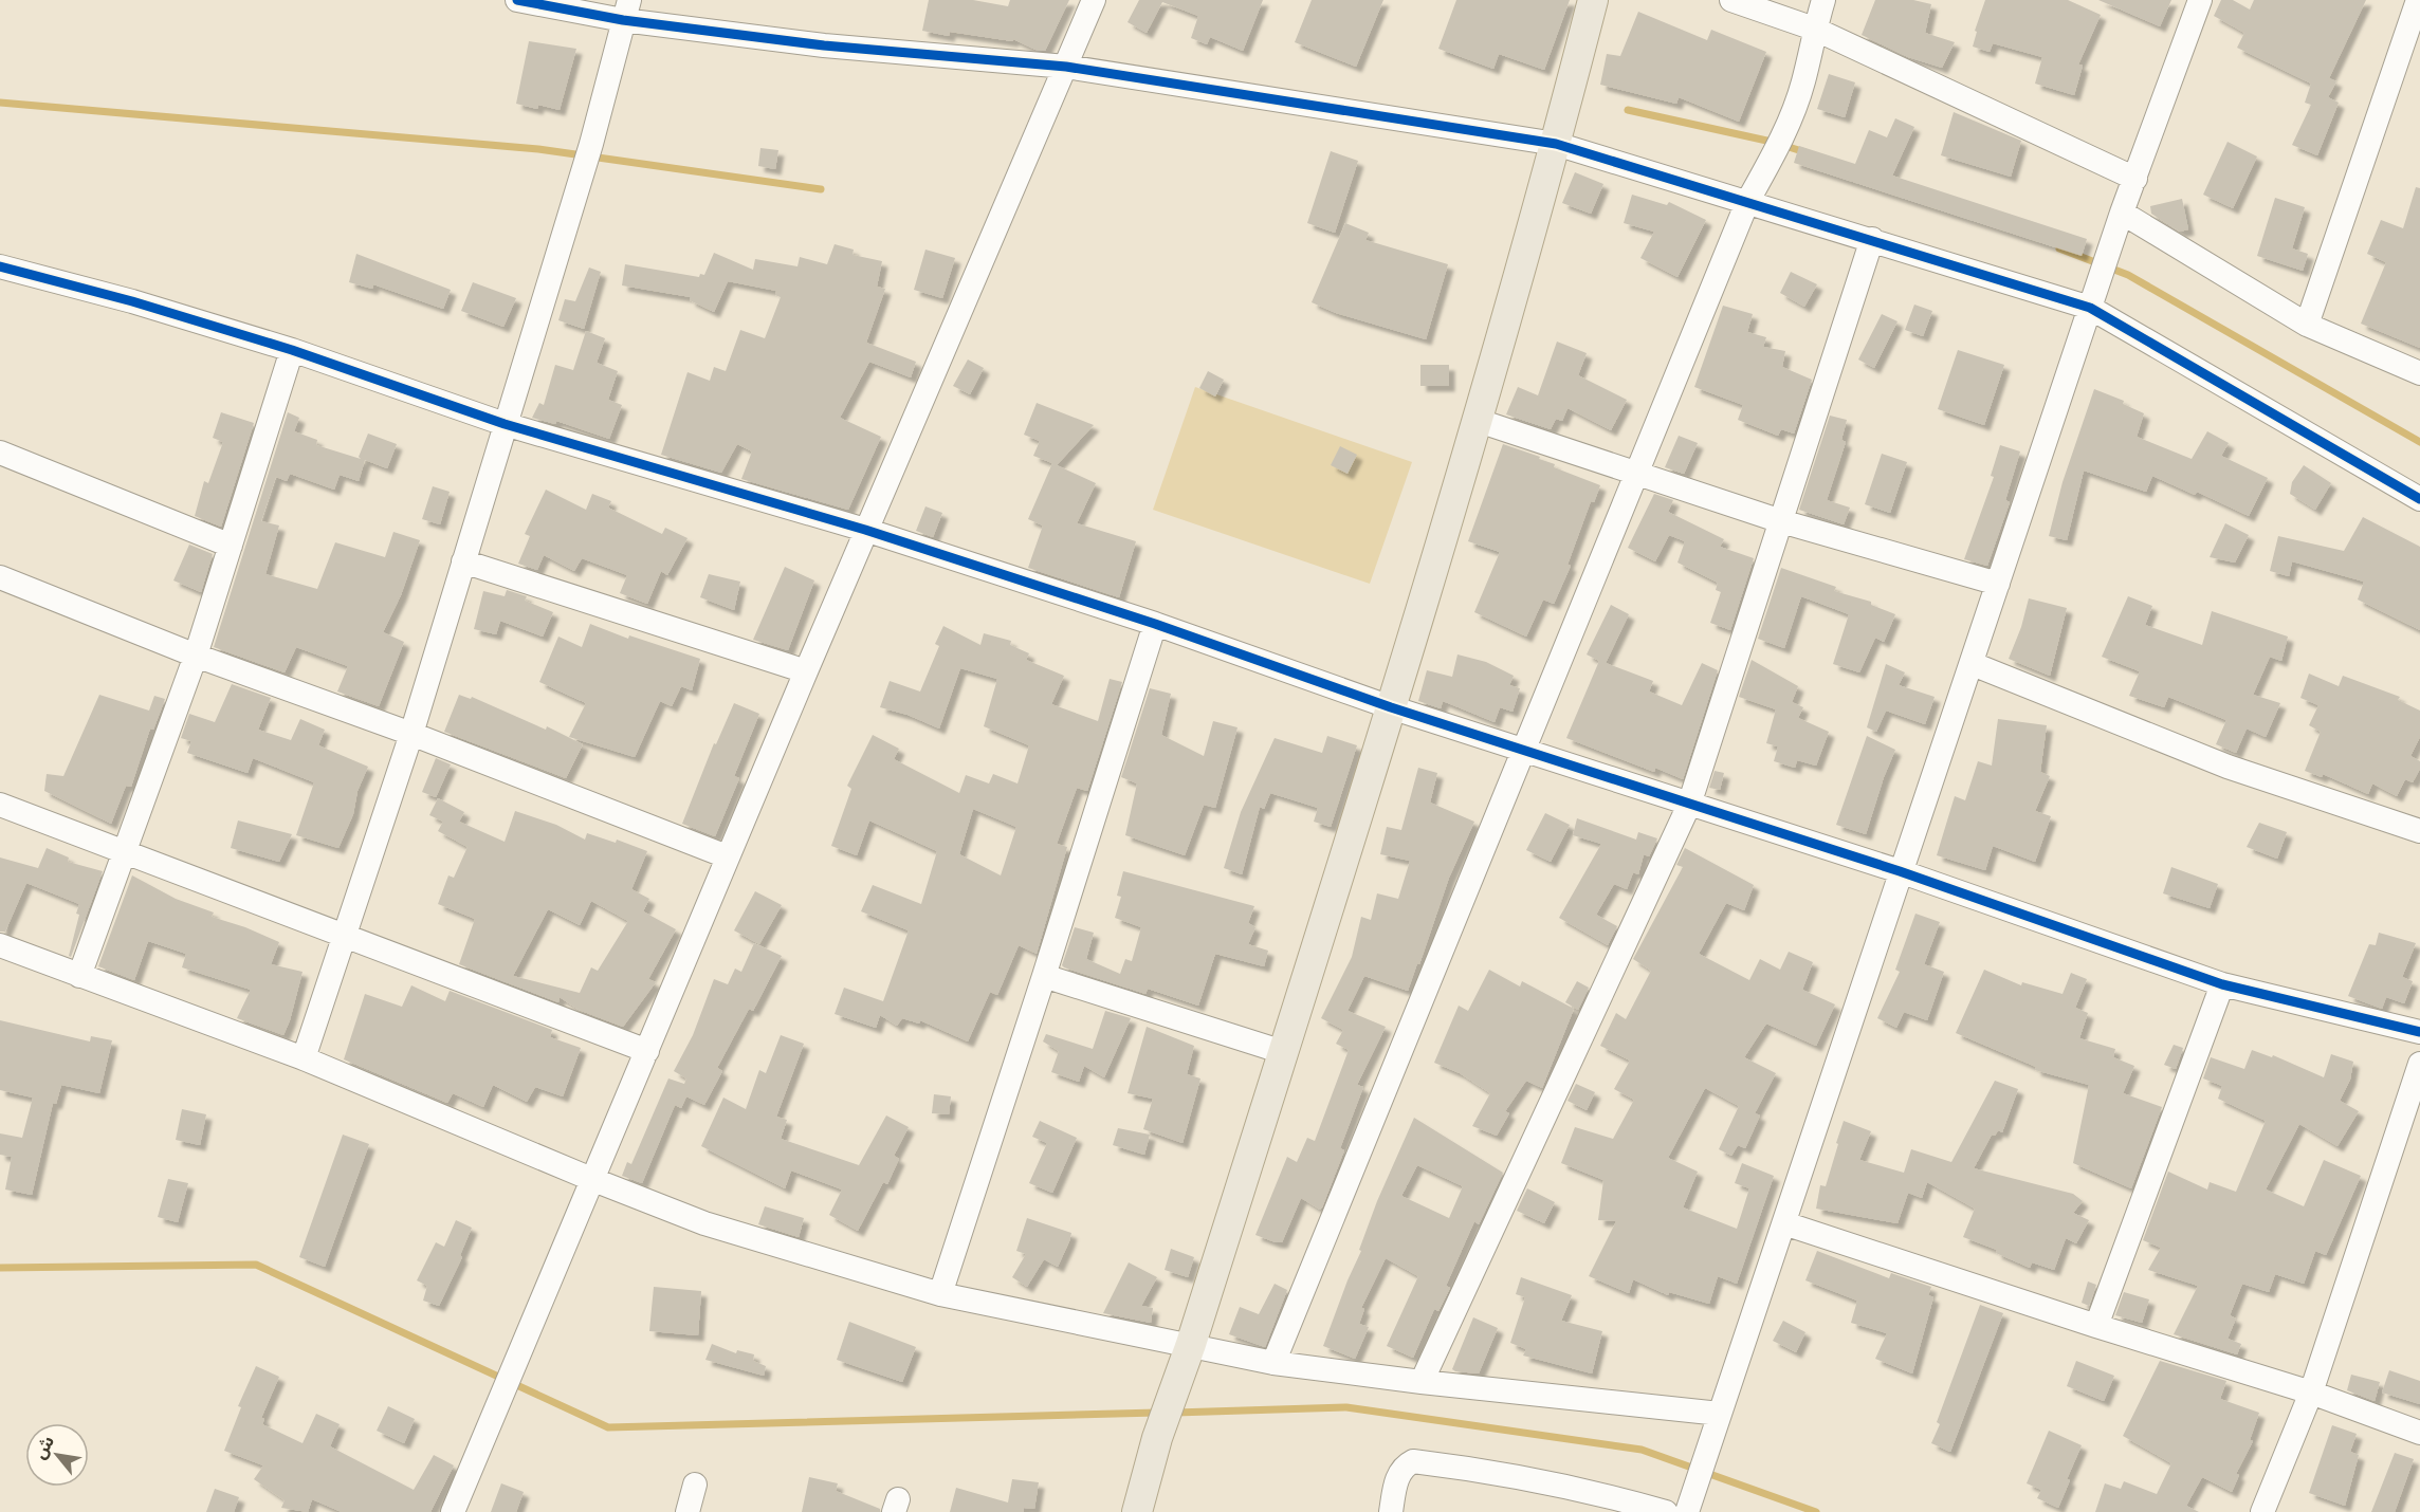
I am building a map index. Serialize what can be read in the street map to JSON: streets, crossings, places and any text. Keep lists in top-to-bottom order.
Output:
{
  "north": "top left"
}
